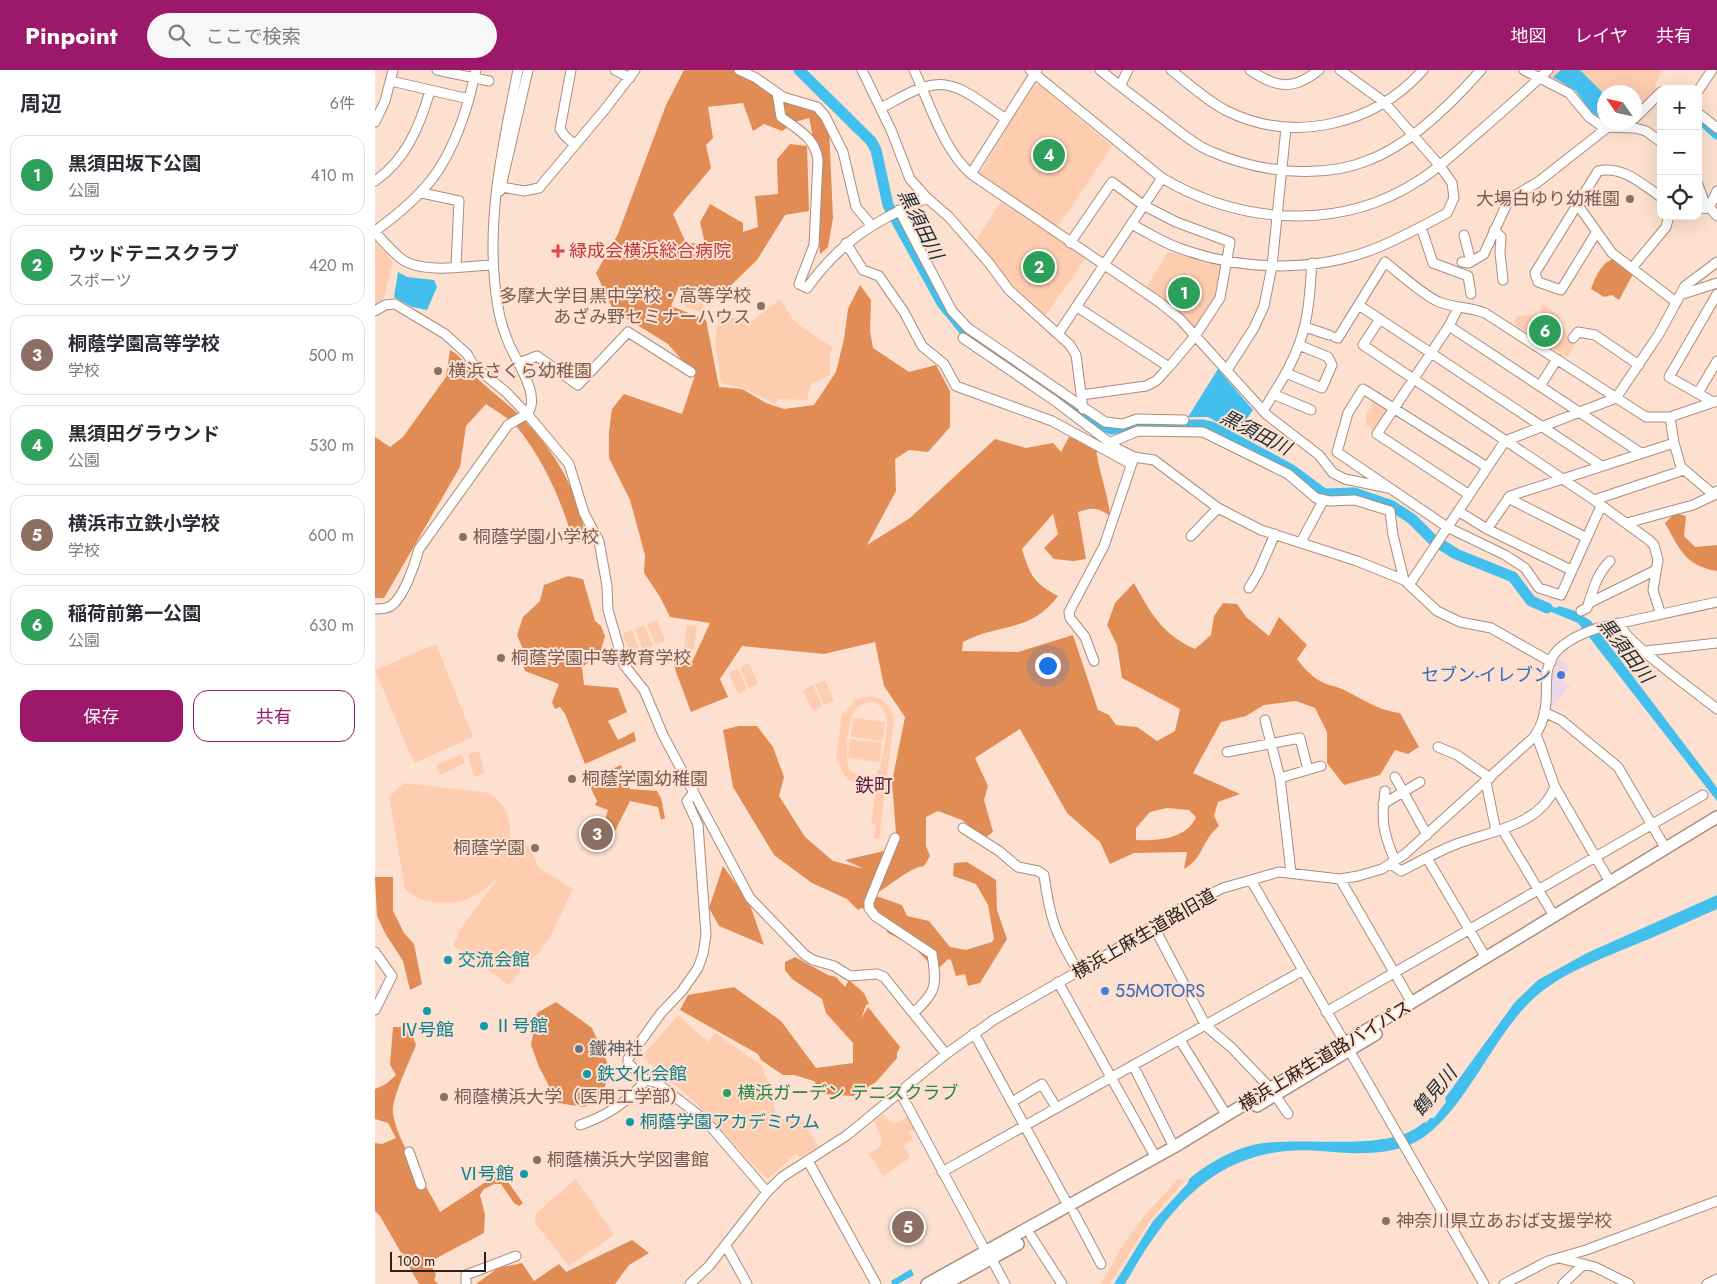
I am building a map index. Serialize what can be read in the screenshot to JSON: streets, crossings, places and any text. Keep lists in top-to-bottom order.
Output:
{
  "streets": {
    "main road": ["横浜上麻生道路バイパス"],
    "street": ["横浜上麻生道路旧道"]
  },
  "districts": ["鉄町"],
  "water": ["黒須田川", "鶴見川"],
  "places": {
    "other": [
      "大場白ゆり幼稚園",
      "多摩大学目黒中学校・高等学校 あざみ野セミナーハウス",
      "横浜さくら幼稚園",
      "桐蔭学園小学校",
      "桐蔭学園中等教育学校",
      "セブン-イレブン",
      "桐蔭学園幼稚園",
      "桐蔭学園",
      "交流会館",
      "55MOTORS",
      "Ⅳ号館",
      "Ⅱ号館",
      "鐵神社",
      "鉄文化会館",
      "横浜ガーデン テニスクラブ",
      "桐蔭横浜大学（医用工学部）",
      "桐蔭学園アカデミウム",
      "桐蔭横浜大学図書館",
      "Ⅵ号館",
      "神奈川県立あおば支援学校"
    ],
    "health": ["緑成会横浜総合病院"]
  },
  "scale_bar": "100 m",
  "north": "top left",
  "page": {
    "header": "Pinpoint",
    "search": "ここで検索",
    "nav": ["地図", "レイヤ", "共有"],
    "heading": ["周辺", "6件"],
    "map_buttons": ["+", "−"],
    "list": [
      {
        "mark": "1",
        "name": "黒須田坂下公園",
        "note": "公園",
        "value": "410 m"
      },
      {
        "mark": "2",
        "name": "ウッドテニスクラブ",
        "note": "スポーツ",
        "value": "420 m"
      },
      {
        "mark": "3",
        "name": "桐蔭学園高等学校",
        "note": "学校",
        "value": "500 m"
      },
      {
        "mark": "4",
        "name": "黒須田グラウンド",
        "note": "公園",
        "value": "530 m"
      },
      {
        "mark": "5",
        "name": "横浜市立鉄小学校",
        "note": "学校",
        "value": "600 m"
      },
      {
        "mark": "6",
        "name": "稲荷前第一公園",
        "note": "公園",
        "value": "630 m"
      }
    ],
    "pins": [
      "4",
      "2",
      "1",
      "6",
      "3",
      "5"
    ],
    "buttons": ["保存", "共有"],
    "scale": "100 m"
  }
}
